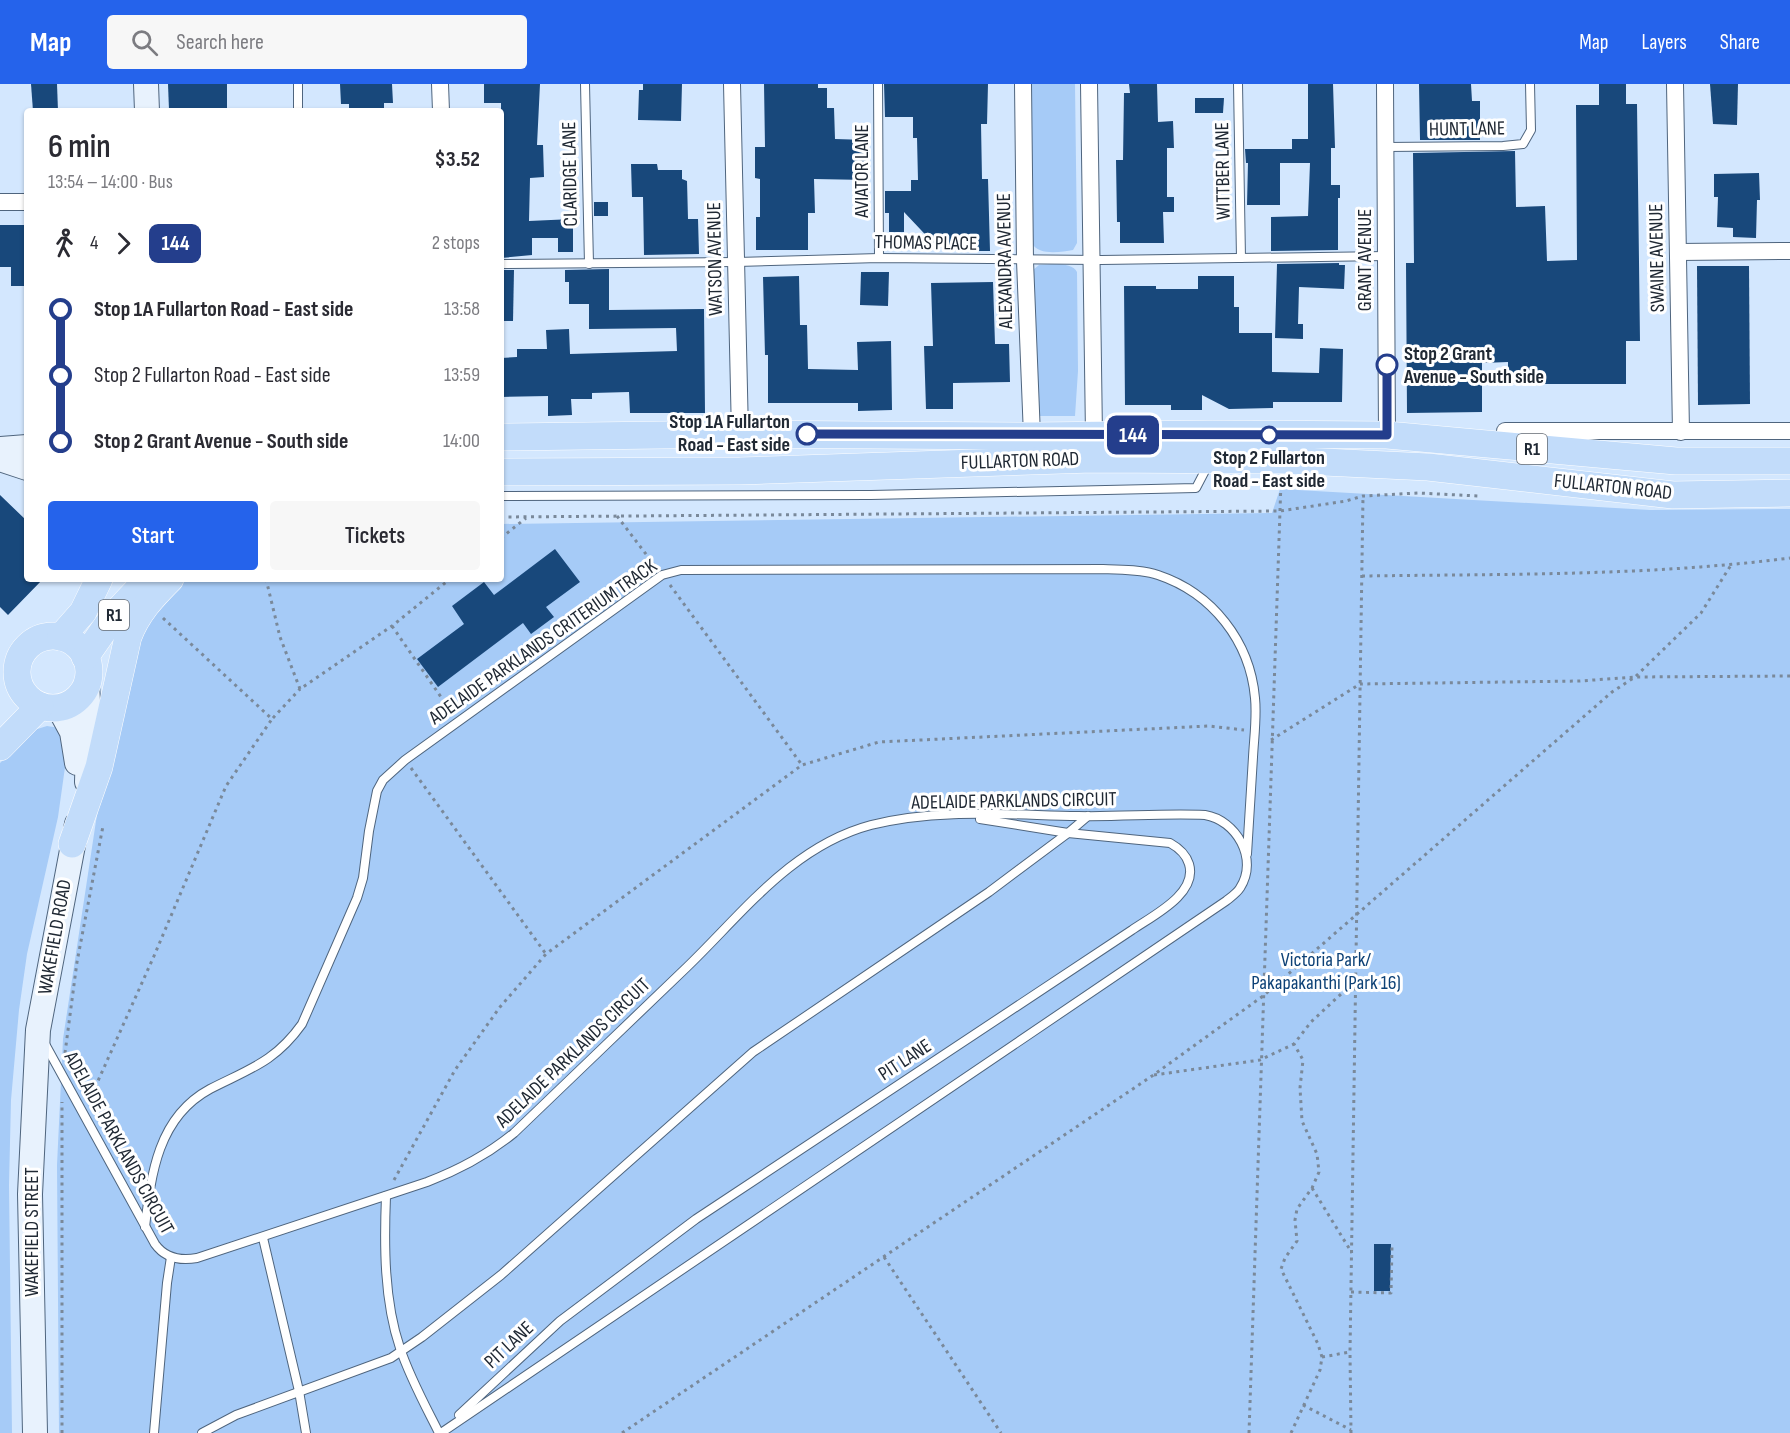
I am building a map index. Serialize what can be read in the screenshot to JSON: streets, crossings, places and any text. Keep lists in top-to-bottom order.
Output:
{
  "streets": {
    "highway": ["R1", "FULLARTON ROAD"],
    "main road": ["WAKEFIELD ROAD", "WAKEFIELD STREET"],
    "street": [
      "SWAINE AVENUE",
      "WATSON AVENUE",
      "GRANT AVENUE",
      "ALEXANDRA AVENUE"
    ],
    "lane": [
      "HUNT LANE",
      "AVIATOR LANE",
      "WITTBER LANE",
      "CLARIDGE LANE",
      "THOMAS PLACE",
      "ADELAIDE PARKLANDS CRITERIUM TRACK",
      "ADELAIDE PARKLANDS CIRCUIT",
      "PIT LANE"
    ]
  },
  "crossings": [
    ["HUNT LANE", "GRANT AVENUE"],
    ["AVIATOR LANE", "THOMAS PLACE"],
    ["WITTBER LANE", "THOMAS PLACE"],
    ["CLARIDGE LANE", "THOMAS PLACE"],
    ["THOMAS PLACE", "WATSON AVENUE"],
    ["THOMAS PLACE", "GRANT AVENUE"],
    ["THOMAS PLACE", "ALEXANDRA AVENUE"],
    ["WATSON AVENUE", "FULLARTON ROAD"],
    ["GRANT AVENUE", "FULLARTON ROAD"],
    ["ALEXANDRA AVENUE", "FULLARTON ROAD"],
    ["R1", "WAKEFIELD ROAD"],
    ["ADELAIDE PARKLANDS CRITERIUM TRACK", "ADELAIDE PARKLANDS CIRCUIT"],
    ["ADELAIDE PARKLANDS CIRCUIT", "WAKEFIELD ROAD"],
    ["ADELAIDE PARKLANDS CIRCUIT", "PIT LANE"],
    ["ADELAIDE PARKLANDS CIRCUIT", "WAKEFIELD STREET"],
    ["WAKEFIELD ROAD", "WAKEFIELD STREET"]
  ],
  "parks": ["Victoria Park/ Pakapakanthi (Park 16)"],
  "places": ["Stop 2 Grant Avenue - South side", "Stop 1A Fullarton Road - East side", "Stop 2 Fullarton Road - East side"],
  "lines": ["bus line 144"],
  "page": {
    "header": "Map",
    "search": "Search here",
    "nav": ["Map", "Layers", "Share"],
    "on_map": "144",
    "heading": ["6 min", "13:54 – 14:00 · Bus", "$3.52"],
    "legs": ["4", "144", "2 stops"],
    "list": [
      {
        "name": "Stop 1A Fullarton Road - East side",
        "value": "13:58"
      },
      {
        "name": "Stop 2 Fullarton Road - East side",
        "value": "13:59"
      },
      {
        "name": "Stop 2 Grant Avenue - South side",
        "value": "14:00"
      }
    ],
    "buttons": ["Start", "Tickets"]
  }
}
